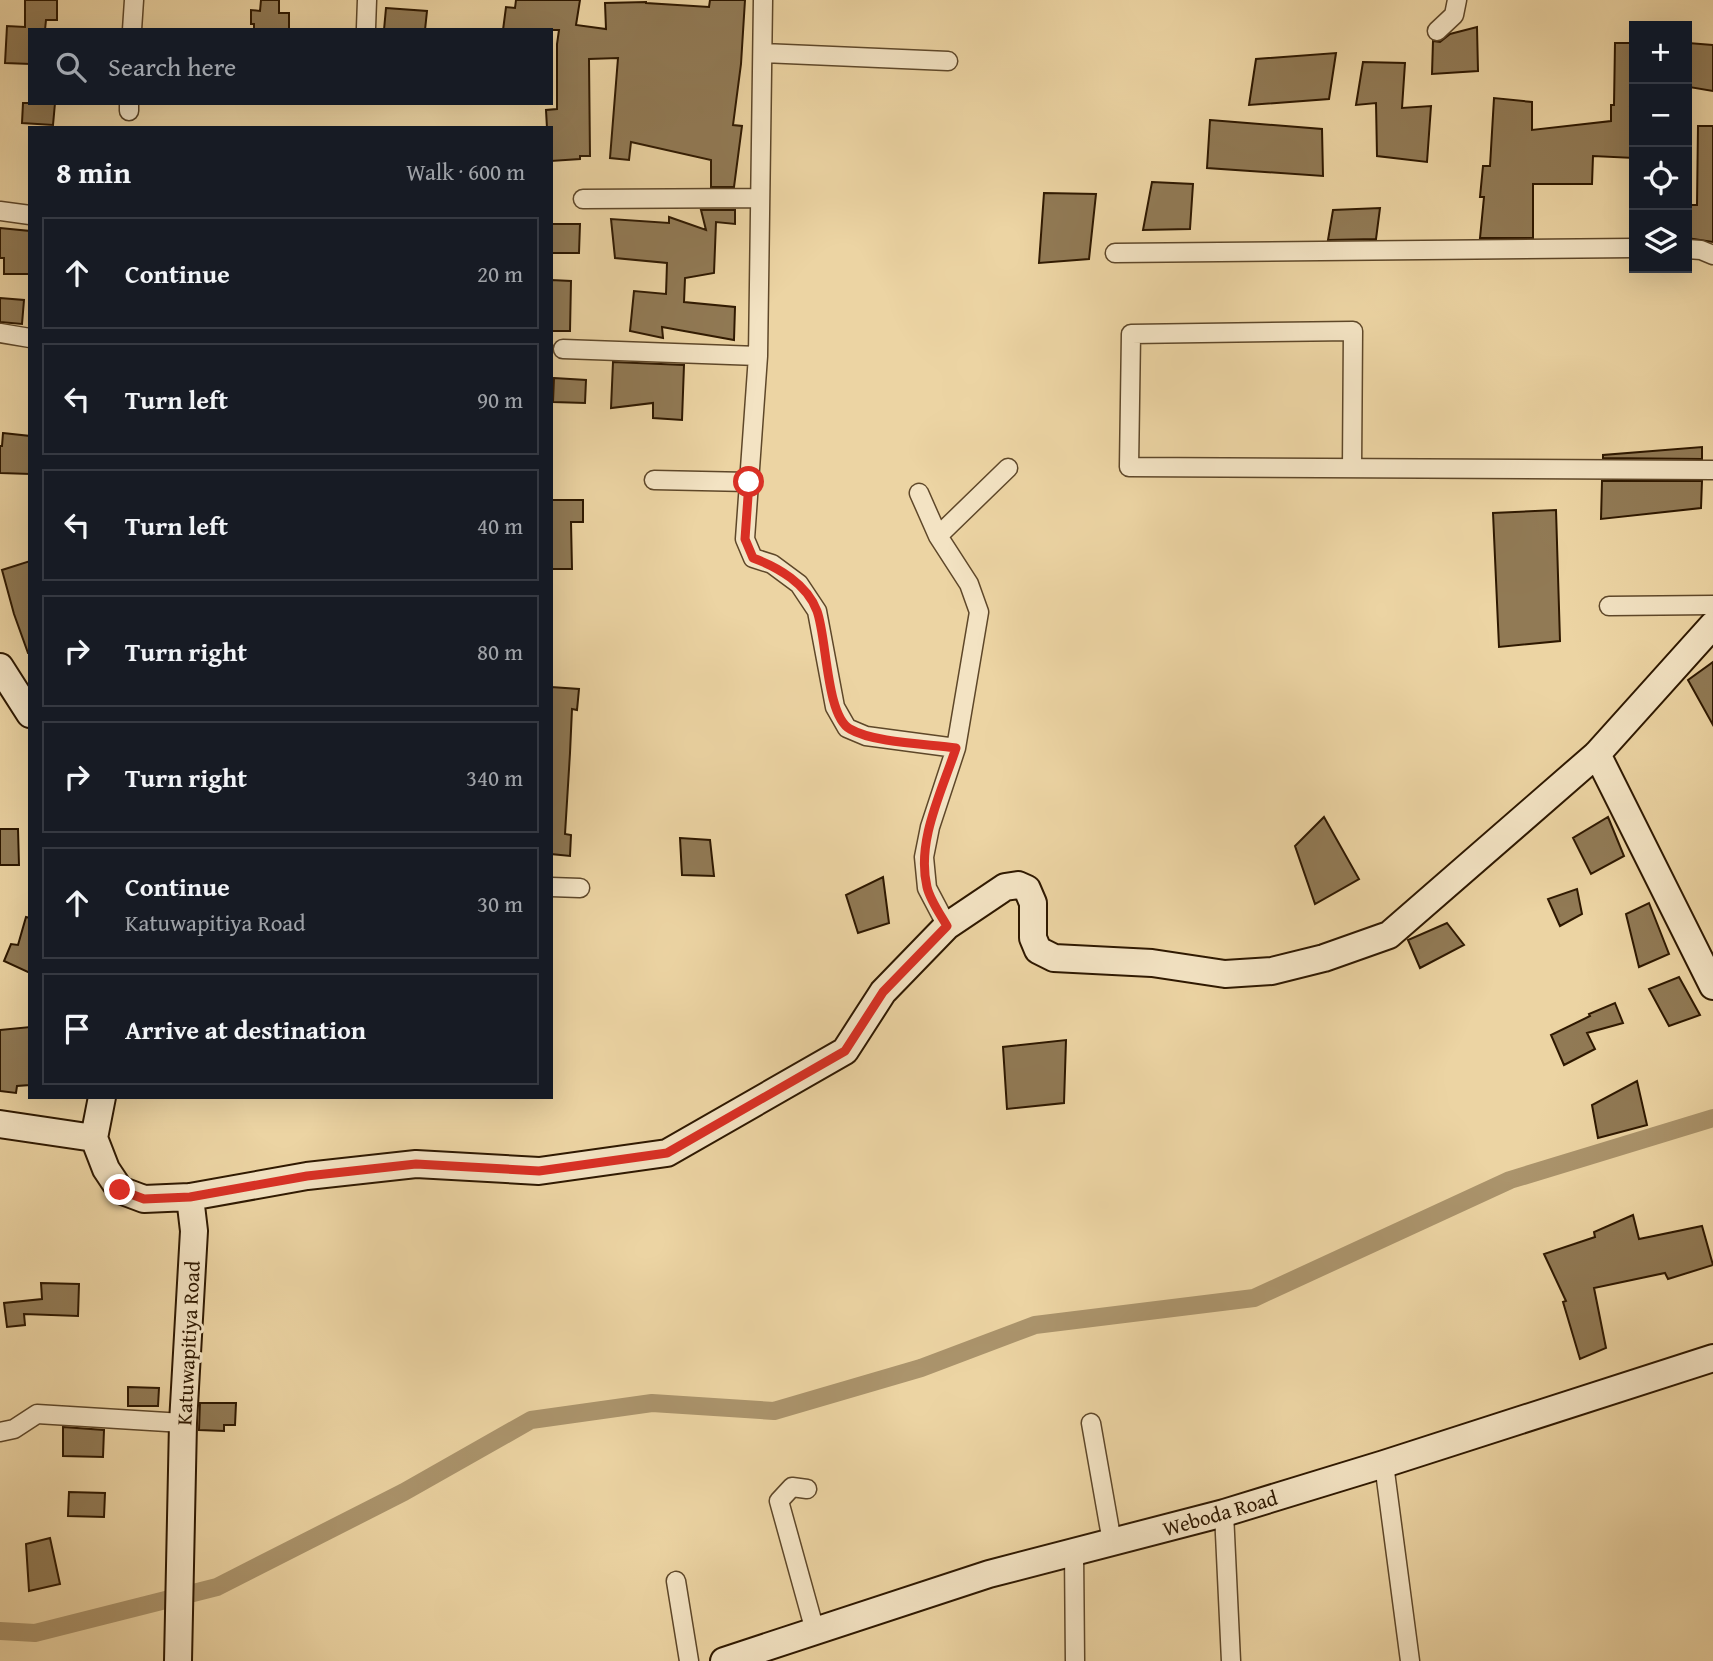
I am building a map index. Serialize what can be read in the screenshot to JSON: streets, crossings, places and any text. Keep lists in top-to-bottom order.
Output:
{
  "streets": {
    "street": ["Katuwapitiya Road", "Weboda Road"]
  },
  "page": {
    "map_buttons": ["+", "−"],
    "search": "Search here",
    "heading": ["8 min", "Walk · 600 m"],
    "list": [
      ["Continue", "20 m"],
      ["Turn left", "90 m"],
      ["Turn left", "40 m"],
      ["Turn right", "80 m"],
      ["Turn right", "340 m"],
      ["Continue", "Katuwapitiya Road", "30 m"],
      "Arrive at destination"
    ]
  }
}
